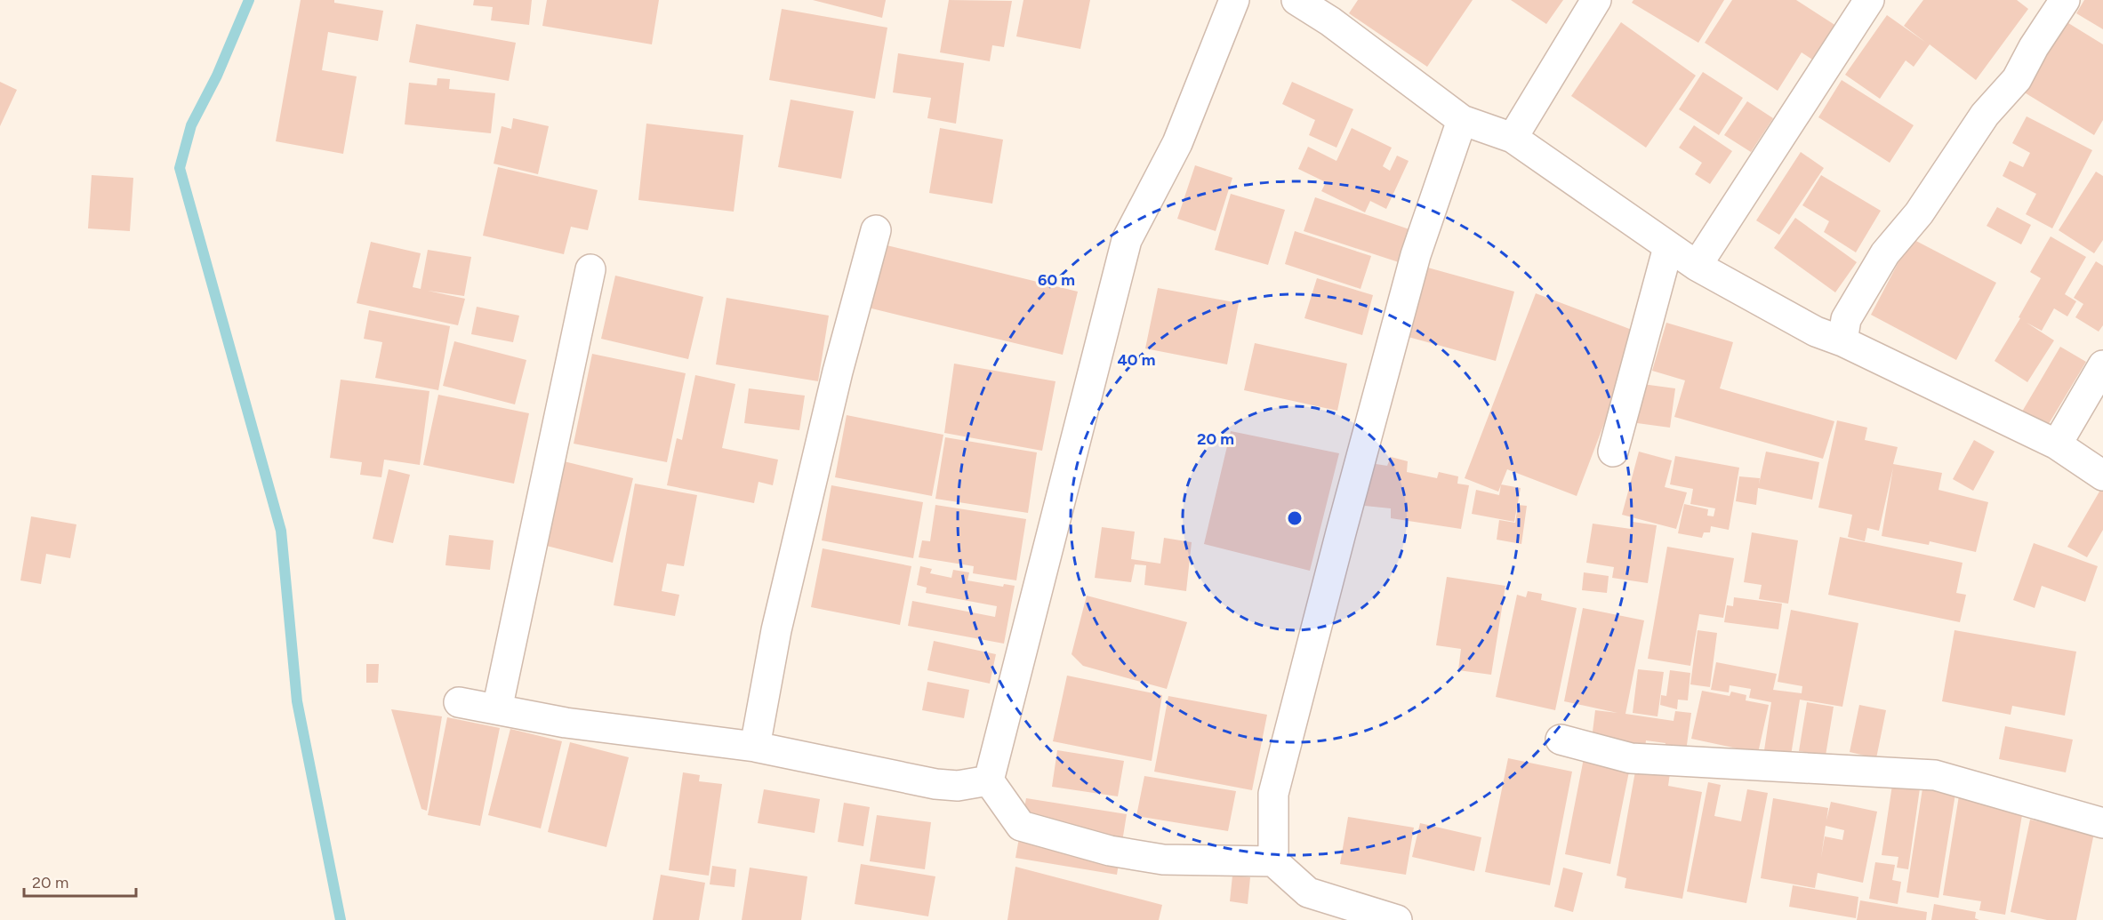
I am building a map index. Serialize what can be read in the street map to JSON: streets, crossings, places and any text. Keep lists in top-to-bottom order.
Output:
{
  "scale_bar": "20 m",
  "rings": ["60 m", "40 m", "20 m"]
}
